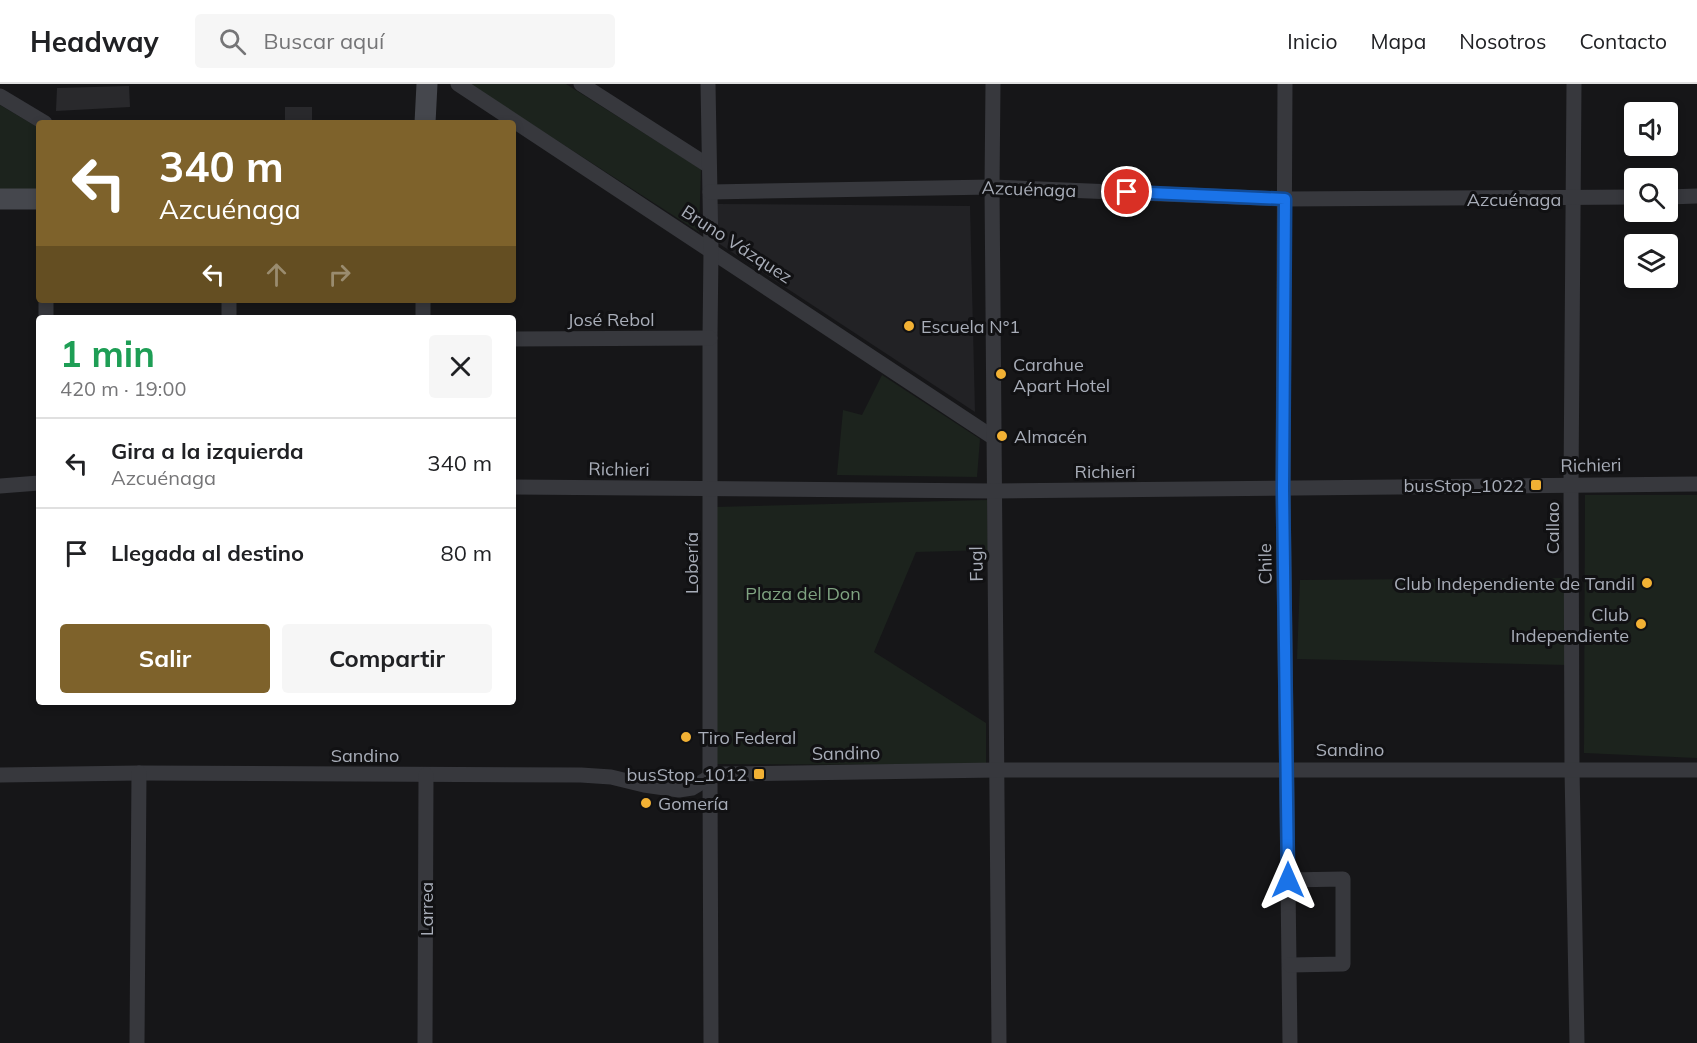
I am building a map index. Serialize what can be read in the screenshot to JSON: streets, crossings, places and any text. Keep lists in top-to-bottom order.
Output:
{
  "streets": {
    "street": [
      "Azcuénaga",
      "Bruno Vázquez",
      "José Rebol",
      "Richieri",
      "Callao",
      "Lobería",
      "Fugl",
      "Chile",
      "Sandino",
      "Larrea"
    ]
  },
  "crossings": [
    ["Azcuénaga", "Callao"],
    ["Azcuénaga", "Lobería"],
    ["Azcuénaga", "Fugl"],
    ["Azcuénaga", "Chile"],
    ["Bruno Vázquez", "Lobería"],
    ["Bruno Vázquez", "Fugl"],
    ["José Rebol", "Lobería"],
    ["Richieri", "Callao"],
    ["Richieri", "Lobería"],
    ["Richieri", "Fugl"],
    ["Richieri", "Chile"],
    ["Callao", "Sandino"],
    ["Lobería", "Sandino"],
    ["Fugl", "Sandino"],
    ["Chile", "Sandino"],
    ["Sandino", "Larrea"]
  ],
  "parks": ["Plaza del Don"],
  "places": {
    "other": [
      "Escuela N°1",
      "Carahue Apart Hotel",
      "Almacén",
      "Club Independiente de Tandil",
      "Club Independiente",
      "Tiro Federal",
      "Gomería"
    ],
    "transit": ["busStop_1022", "busStop_1012"]
  },
  "page": {
    "header": "Headway",
    "search": "Buscar aquí",
    "nav": [
      "Inicio",
      "Mapa",
      "Nosotros",
      "Contacto"
    ],
    "turn": ["340 m", "Azcuénaga"],
    "heading": ["1 min", "420 m · 19:00"],
    "list": [
      {
        "name": "Gira a la izquierda",
        "note": "Azcuénaga",
        "value": "340 m"
      },
      {
        "name": "Llegada al destino",
        "value": "80 m"
      }
    ],
    "buttons": ["Salir", "Compartir"]
  }
}
